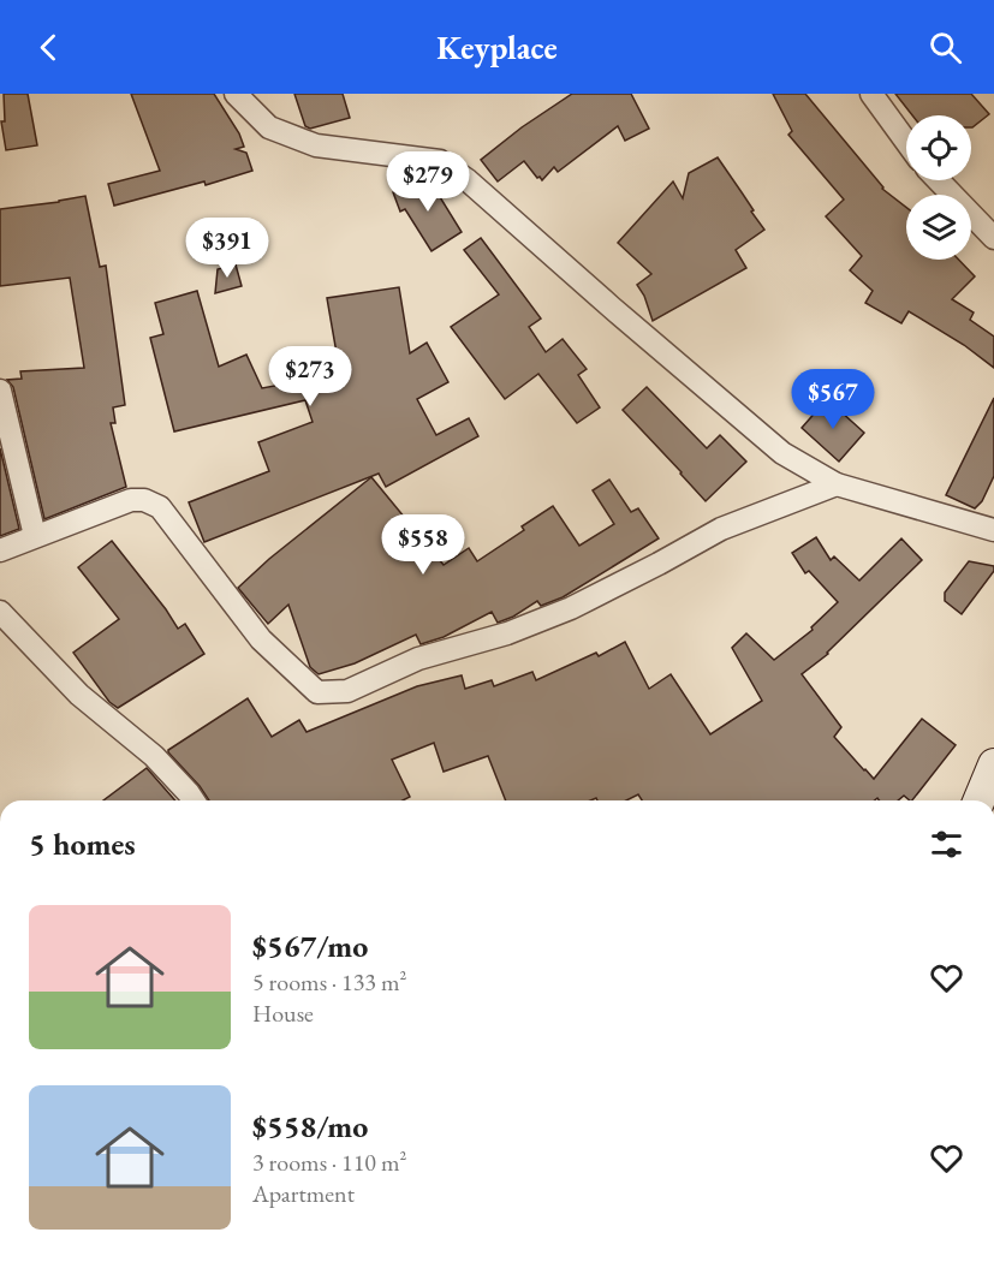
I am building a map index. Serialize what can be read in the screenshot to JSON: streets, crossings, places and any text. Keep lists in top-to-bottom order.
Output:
{
  "page": {
    "header": "Keyplace",
    "price": [
      "$279",
      "$391",
      "$273",
      "$567",
      "$558"
    ],
    "heading": "5 homes",
    "list": [
      {
        "name": "$567/mo",
        "note": "5 rooms · 133 m² · House"
      },
      {
        "name": "$558/mo",
        "note": "3 rooms · 110 m² · Apartment"
      }
    ]
  }
}
